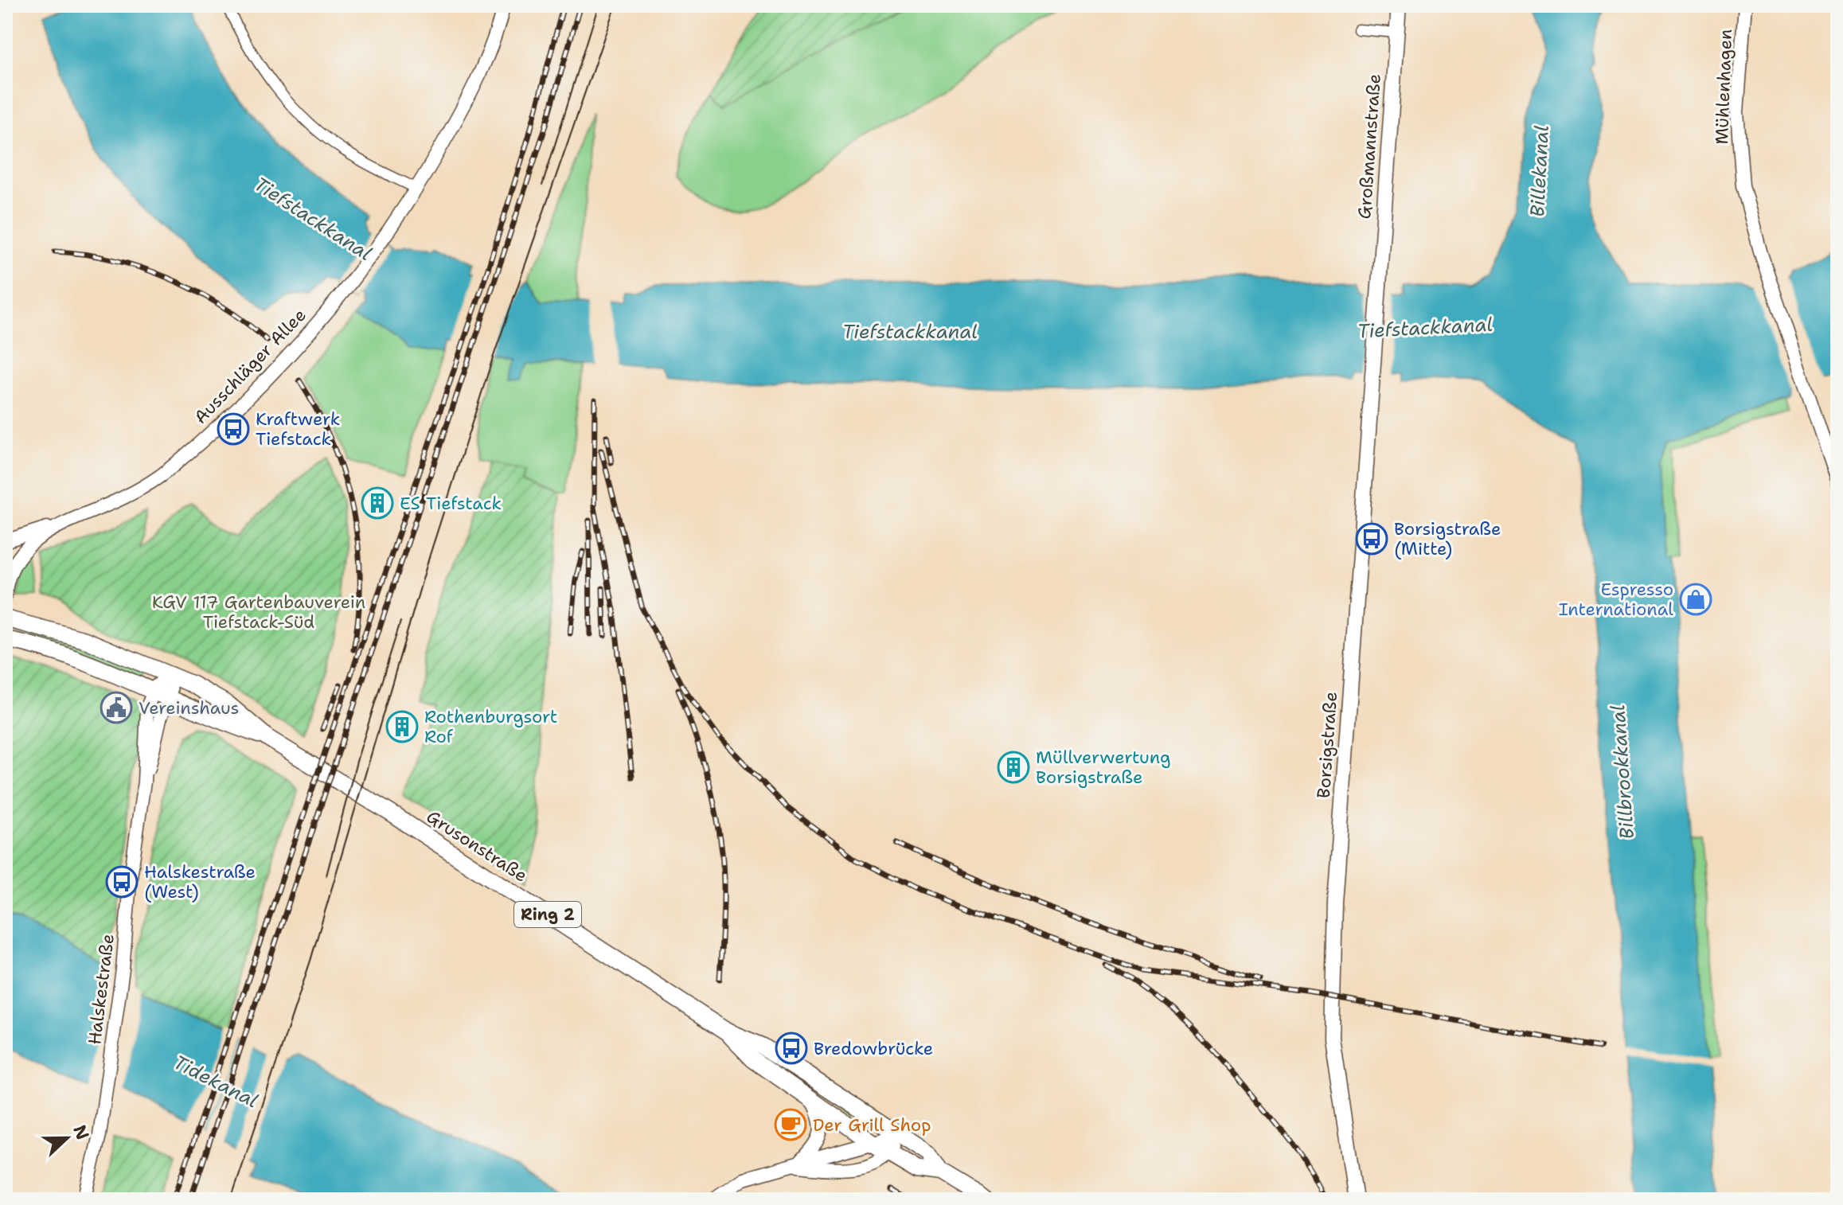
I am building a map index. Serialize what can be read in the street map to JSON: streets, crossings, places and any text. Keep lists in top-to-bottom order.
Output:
{
  "streets": {
    "main road": [
      "Großmannstraße",
      "Borsigstraße",
      "Grusonstraße",
      "Ring 2"
    ],
    "street": ["Mühlenhagen", "Ausschläger Allee", "Halskestraße"]
  },
  "crossings": [
    ["Großmannstraße", "Borsigstraße"],
    ["Grusonstraße", "Halskestraße"]
  ],
  "water": [
    "Billekanal",
    "Tiefstackkanal",
    "Billbrookkanal",
    "Tidekanal"
  ],
  "parks": ["KGV 117 Gartenbauverein Tiefstack-Süd"],
  "places": {
    "bus stop": [
      "Kraftwerk Tiefstack",
      "Borsigstraße (Mitte)",
      "Halskestraße (West)",
      "Bredowbrücke"
    ],
    "building": ["ES Tiefstack", "Rothenburgsort Rof", "Müllverwertung Borsigstraße"],
    "shop": ["Espresso International"],
    "public building": ["Vereinshaus"],
    "cafe": ["Der Grill Shop"]
  },
  "north": "right"
}
